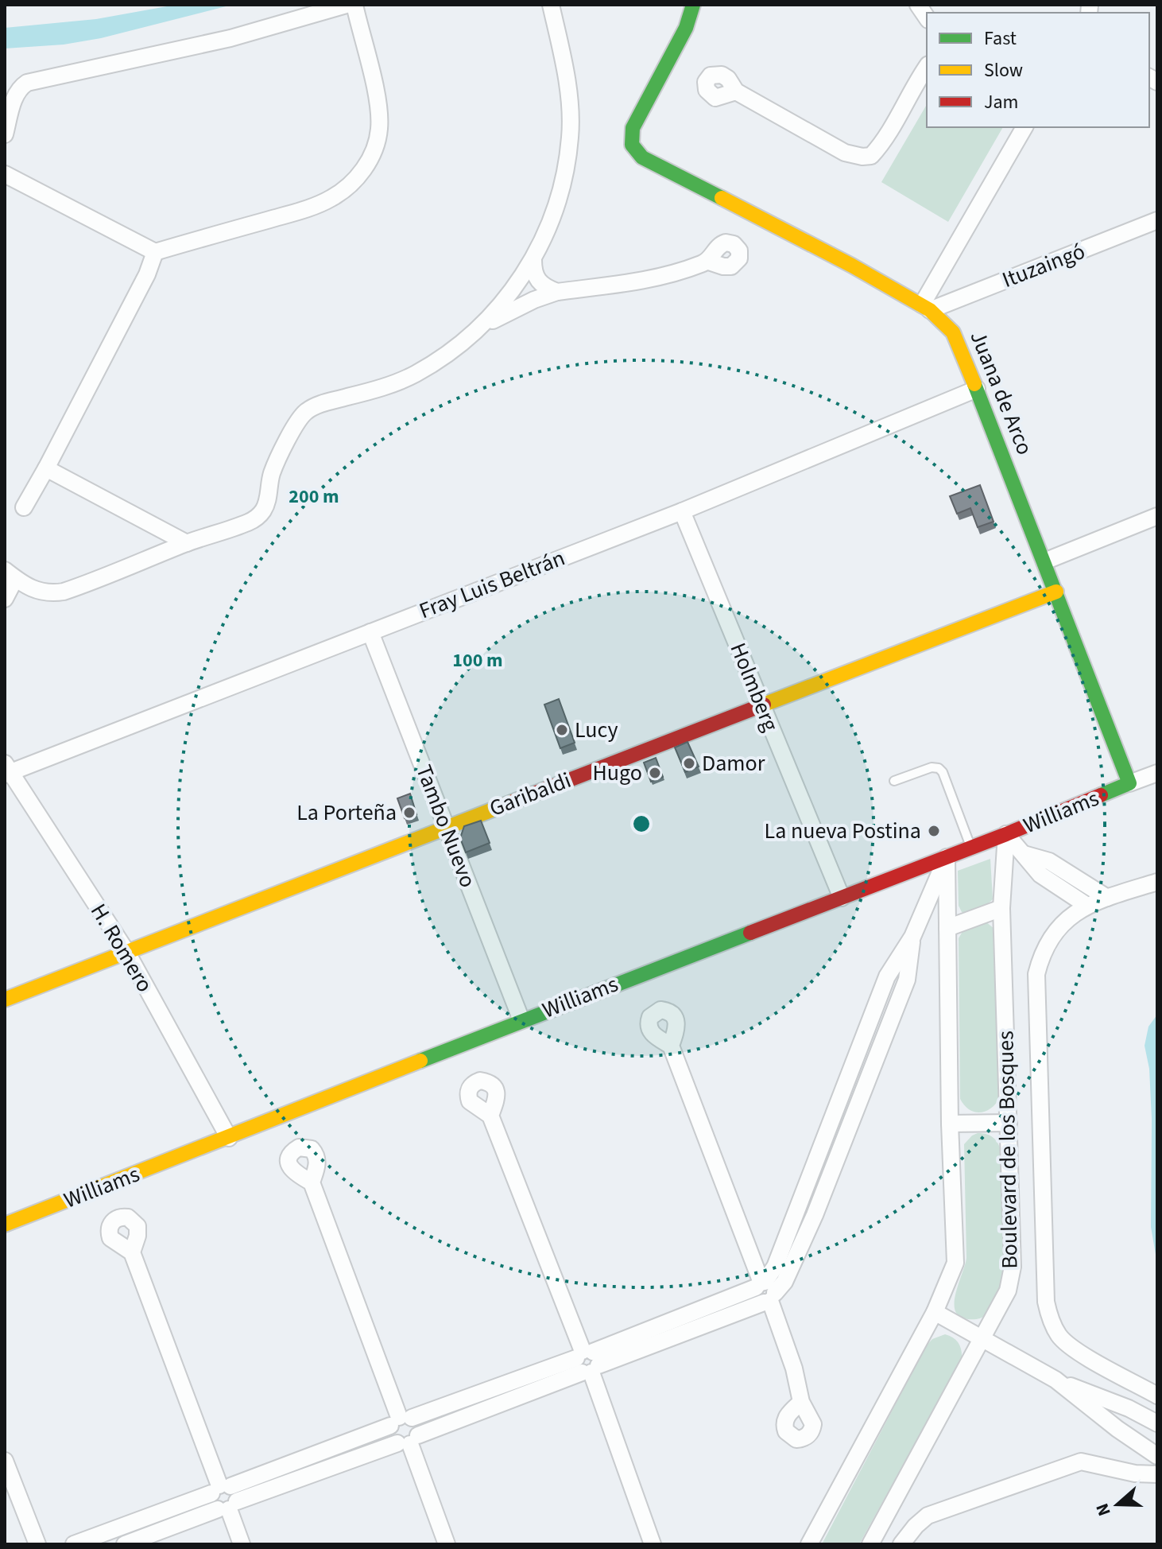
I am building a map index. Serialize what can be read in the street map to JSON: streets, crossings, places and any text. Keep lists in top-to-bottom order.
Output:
{
  "streets": {
    "street": [
      "Ituzaingó",
      "Juana de Arco",
      "Fray Luis Beltrán",
      "Holmberg",
      "Garibaldi",
      "Williams",
      "Tambo Nuevo",
      "H. Romero",
      "Boulevard de los Bosques"
    ]
  },
  "crossings": [
    ["Ituzaingó", "Juana de Arco"],
    ["Juana de Arco", "Fray Luis Beltrán"],
    ["Juana de Arco", "Garibaldi"],
    ["Juana de Arco", "Williams"],
    ["Fray Luis Beltrán", "Holmberg"],
    ["Fray Luis Beltrán", "Tambo Nuevo"],
    ["Fray Luis Beltrán", "H. Romero"],
    ["Holmberg", "Garibaldi"],
    ["Holmberg", "Williams"],
    ["Garibaldi", "Tambo Nuevo"],
    ["Garibaldi", "H. Romero"],
    ["Williams", "Tambo Nuevo"],
    ["Williams", "H. Romero"],
    ["Williams", "Boulevard de los Bosques"]
  ],
  "places": [
    "Lucy",
    "Damor",
    "Hugo",
    "La Porteña",
    "La nueva Postina"
  ],
  "legend": ["Fast", "Slow", "Jam"],
  "north": "left",
  "rings": ["200 m", "100 m"]
}
